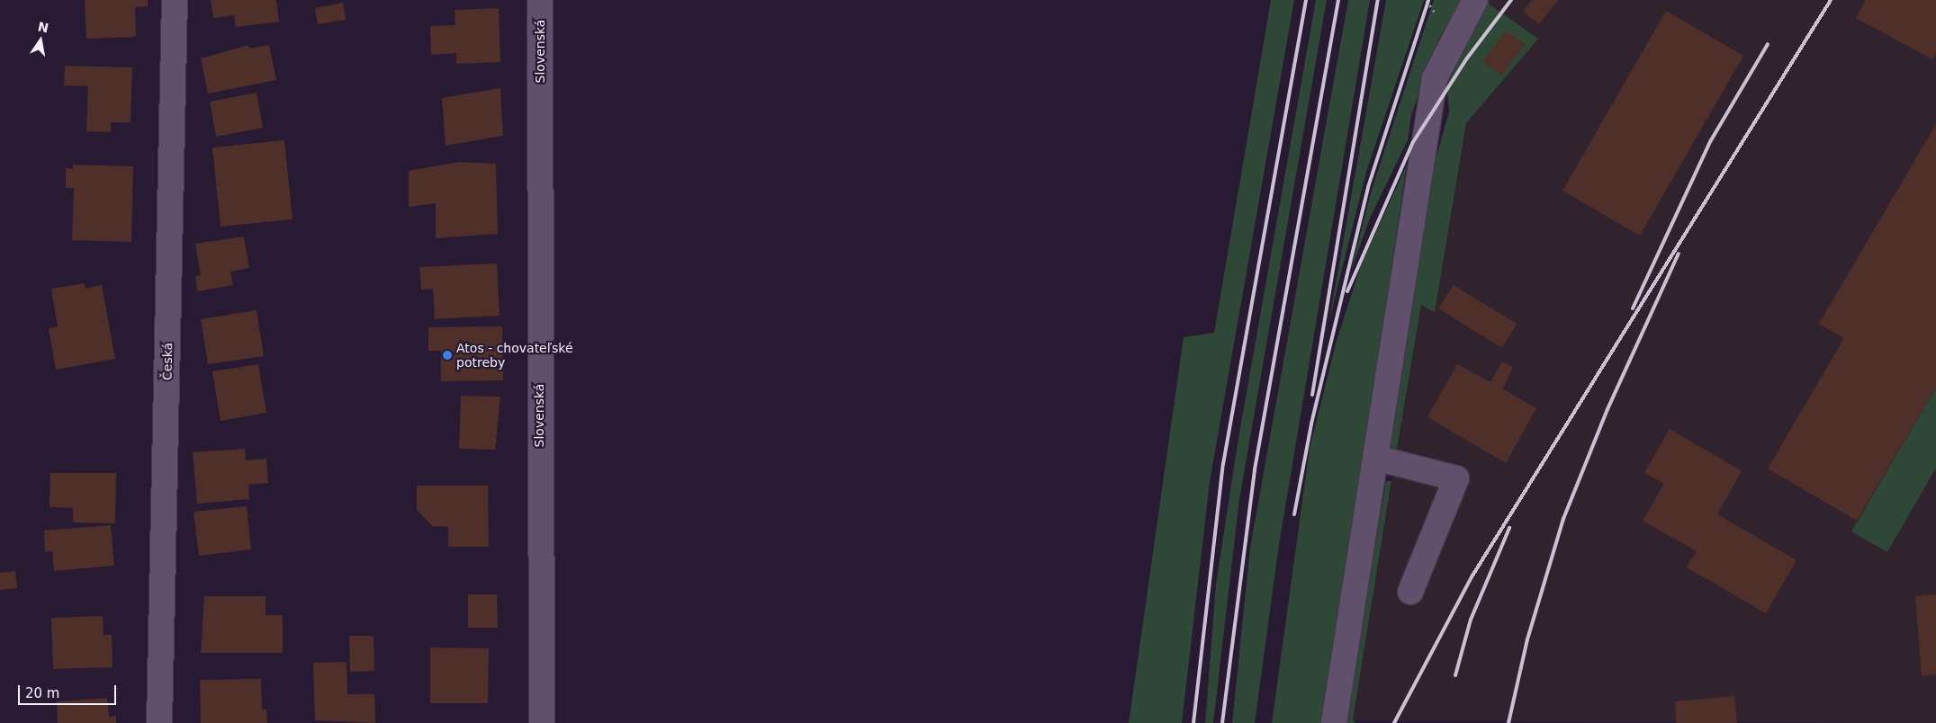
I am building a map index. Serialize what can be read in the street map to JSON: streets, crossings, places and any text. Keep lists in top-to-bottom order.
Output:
{
  "streets": {
    "street": ["Slovenská", "Česká"]
  },
  "places": ["Atos - chovateľské potreby"],
  "scale_bar": "20 m",
  "north": "top"
}
